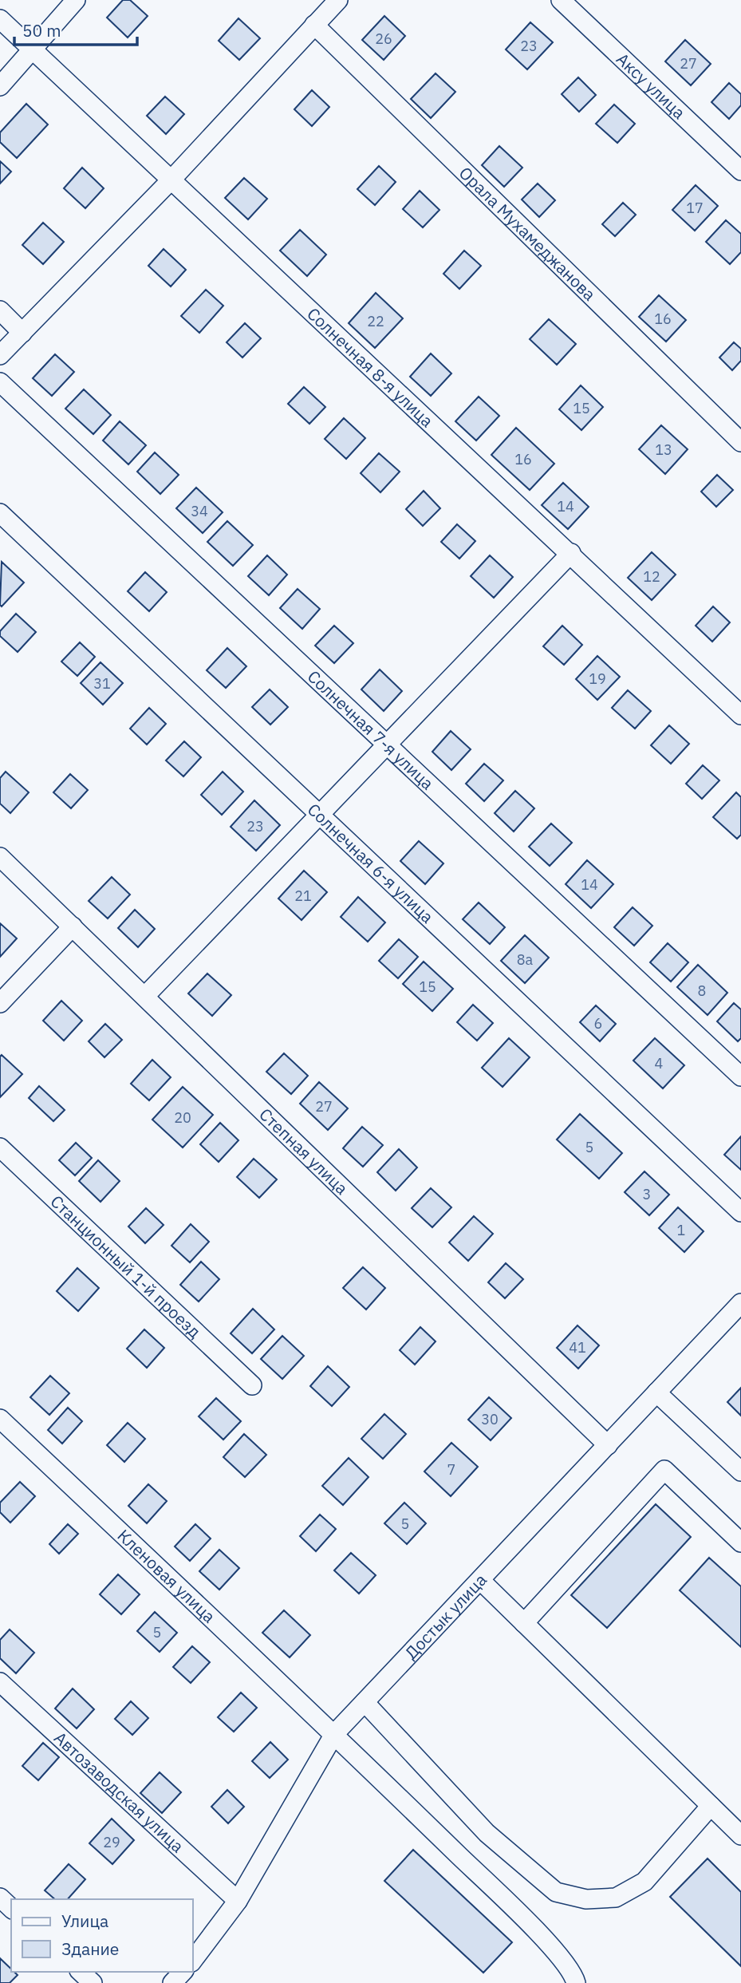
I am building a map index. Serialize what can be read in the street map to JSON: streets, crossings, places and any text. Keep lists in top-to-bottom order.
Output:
{
  "streets": {
    "street": [
      "Аксу улица",
      "Орала Мухамеджанова",
      "Солнечная 8-я улица",
      "Солнечная 7-я улица",
      "Солнечная 6-я улица",
      "Степная улица",
      "Станционный 1-й проезд",
      "Кленовая улица",
      "Достык улица",
      "Автозаводская улица"
    ]
  },
  "crossings": [
    ["Степная улица", "Достык улица"],
    ["Кленовая улица", "Достык улица"],
    ["Достык улица", "Автозаводская улица"]
  ],
  "house_numbers": [
    "26",
    "23",
    "27",
    "17",
    "16",
    "22",
    "15",
    "13",
    "16",
    "14",
    "34",
    "12",
    "19",
    "31",
    "23",
    "14",
    "21",
    "8а",
    "15",
    "8",
    "6",
    "4",
    "27",
    "20",
    "5",
    "3",
    "1",
    "41",
    "30",
    "7",
    "5",
    "5",
    "29"
  ],
  "legend": ["Улица", "Здание"],
  "scale_bar": "50 m"
}
